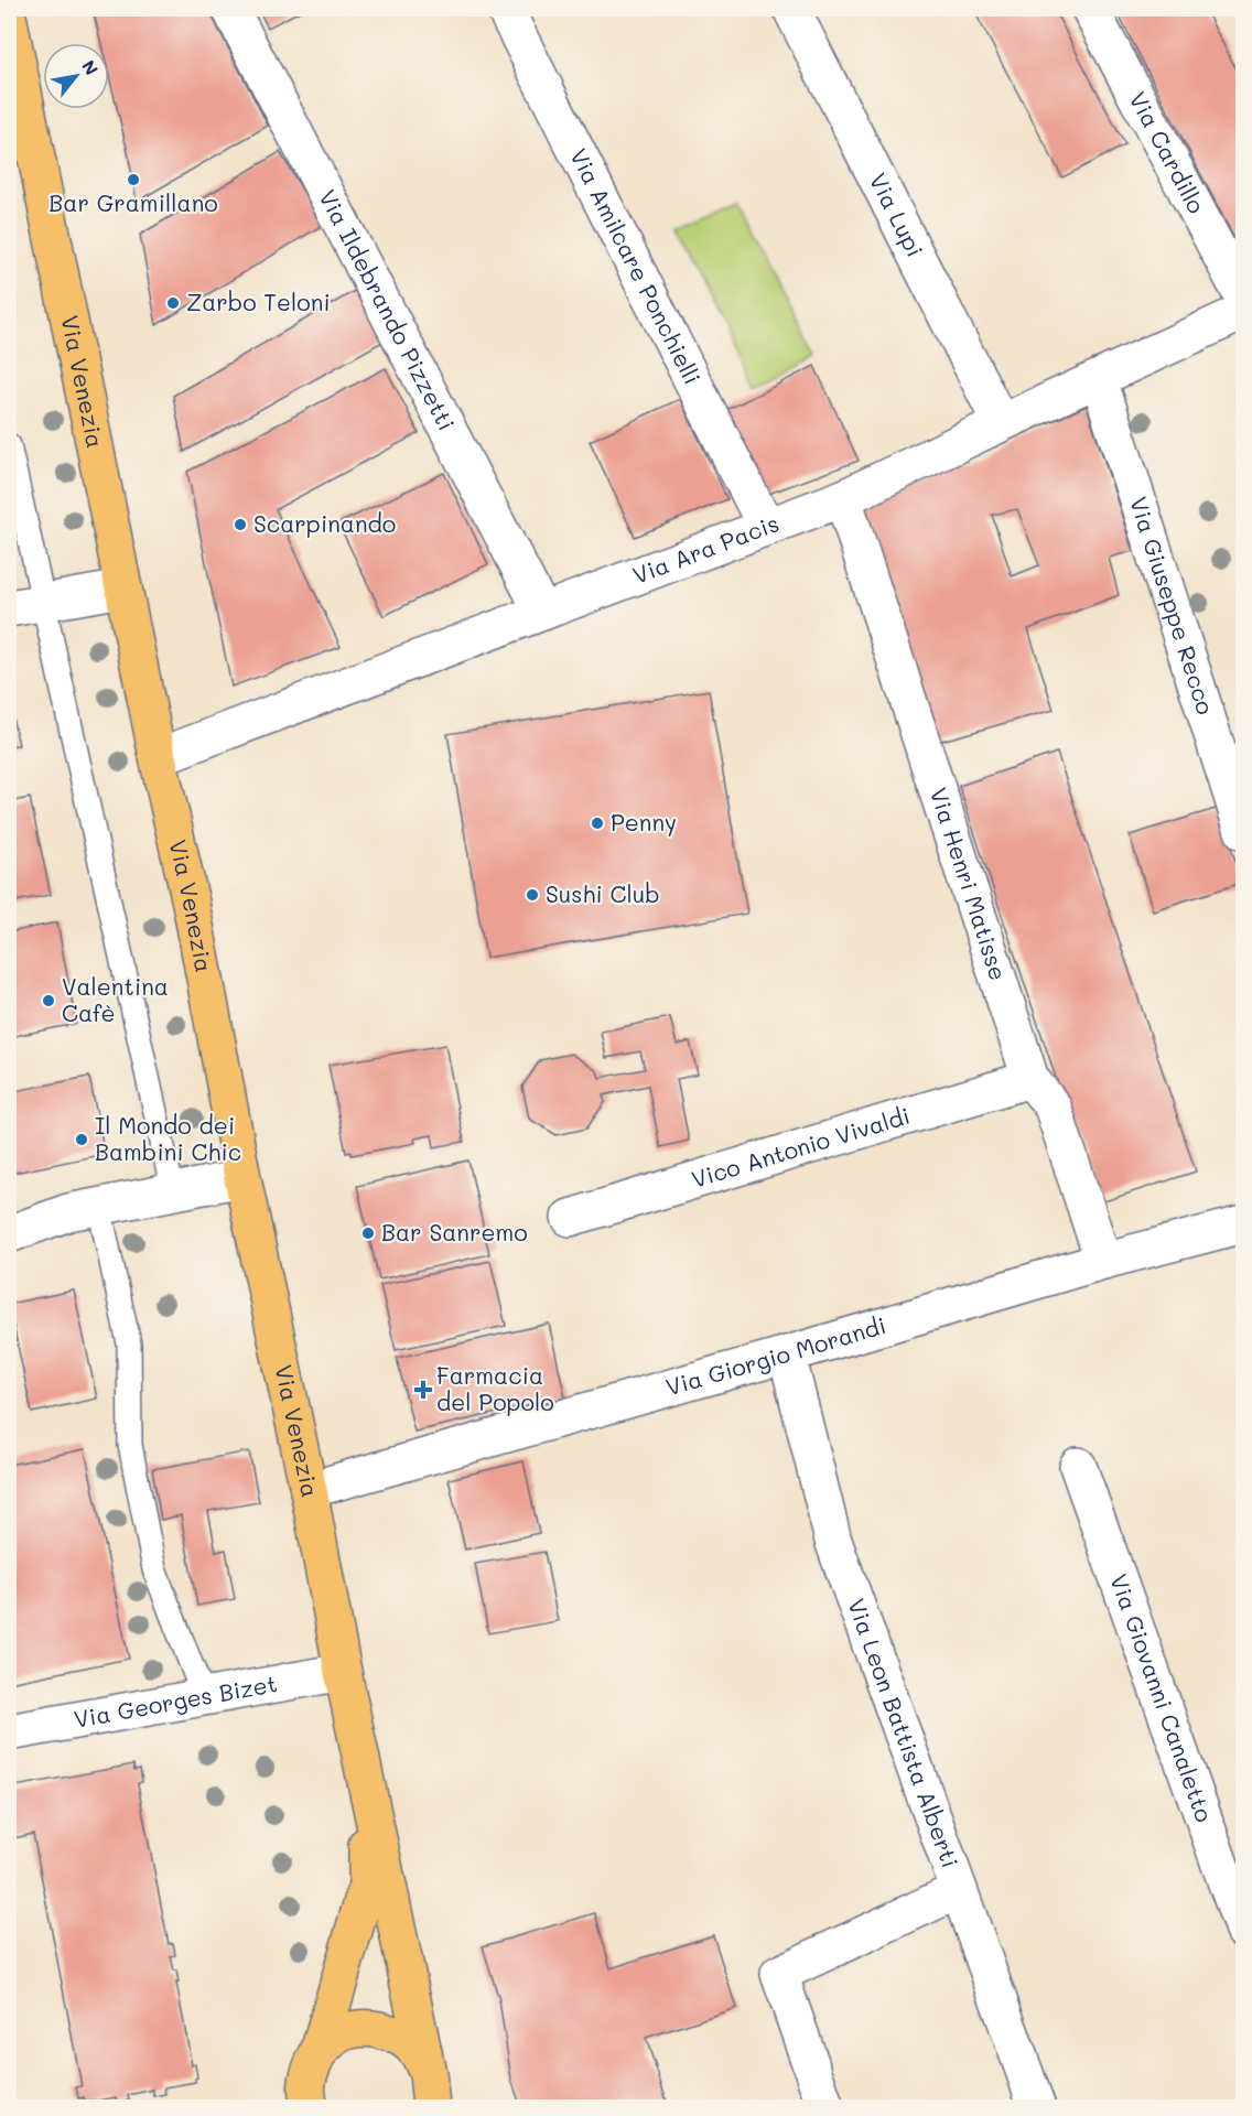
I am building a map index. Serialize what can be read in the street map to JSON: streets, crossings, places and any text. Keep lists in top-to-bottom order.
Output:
{
  "streets": {
    "main road": ["Via Venezia"],
    "street": [
      "Via Cardillo",
      "Via Lupi",
      "Via Amilcare Ponchielli",
      "Via Ildebrando Pizzetti",
      "Via Ara Pacis",
      "Via Giuseppe Recco",
      "Via Henri Matisse",
      "Vico Antonio Vivaldi",
      "Via Giorgio Morandi",
      "Via Giovanni Canaletto",
      "Via Georges Bizet",
      "Via Leon Battista Alberti"
    ]
  },
  "crossings": [
    ["Via Lupi", "Via Ara Pacis"],
    ["Via Amilcare Ponchielli", "Via Ara Pacis"],
    ["Via Ildebrando Pizzetti", "Via Ara Pacis"],
    ["Via Venezia", "Via Ara Pacis"],
    ["Via Venezia", "Via Giorgio Morandi"],
    ["Via Venezia", "Via Georges Bizet"],
    ["Via Ara Pacis", "Via Giuseppe Recco"],
    ["Via Ara Pacis", "Via Henri Matisse"],
    ["Via Henri Matisse", "Vico Antonio Vivaldi"],
    ["Via Henri Matisse", "Via Giorgio Morandi"],
    ["Via Giorgio Morandi", "Via Leon Battista Alberti"]
  ],
  "places": {
    "other": [
      "Bar Gramillano",
      "Zarbo Teloni",
      "Scarpinando",
      "Penny",
      "Sushi Club",
      "Valentina Cafè",
      "Il Mondo dei Bambini Chic",
      "Bar Sanremo"
    ],
    "health": ["Farmacia del Popolo"]
  },
  "north": "top right"
}
